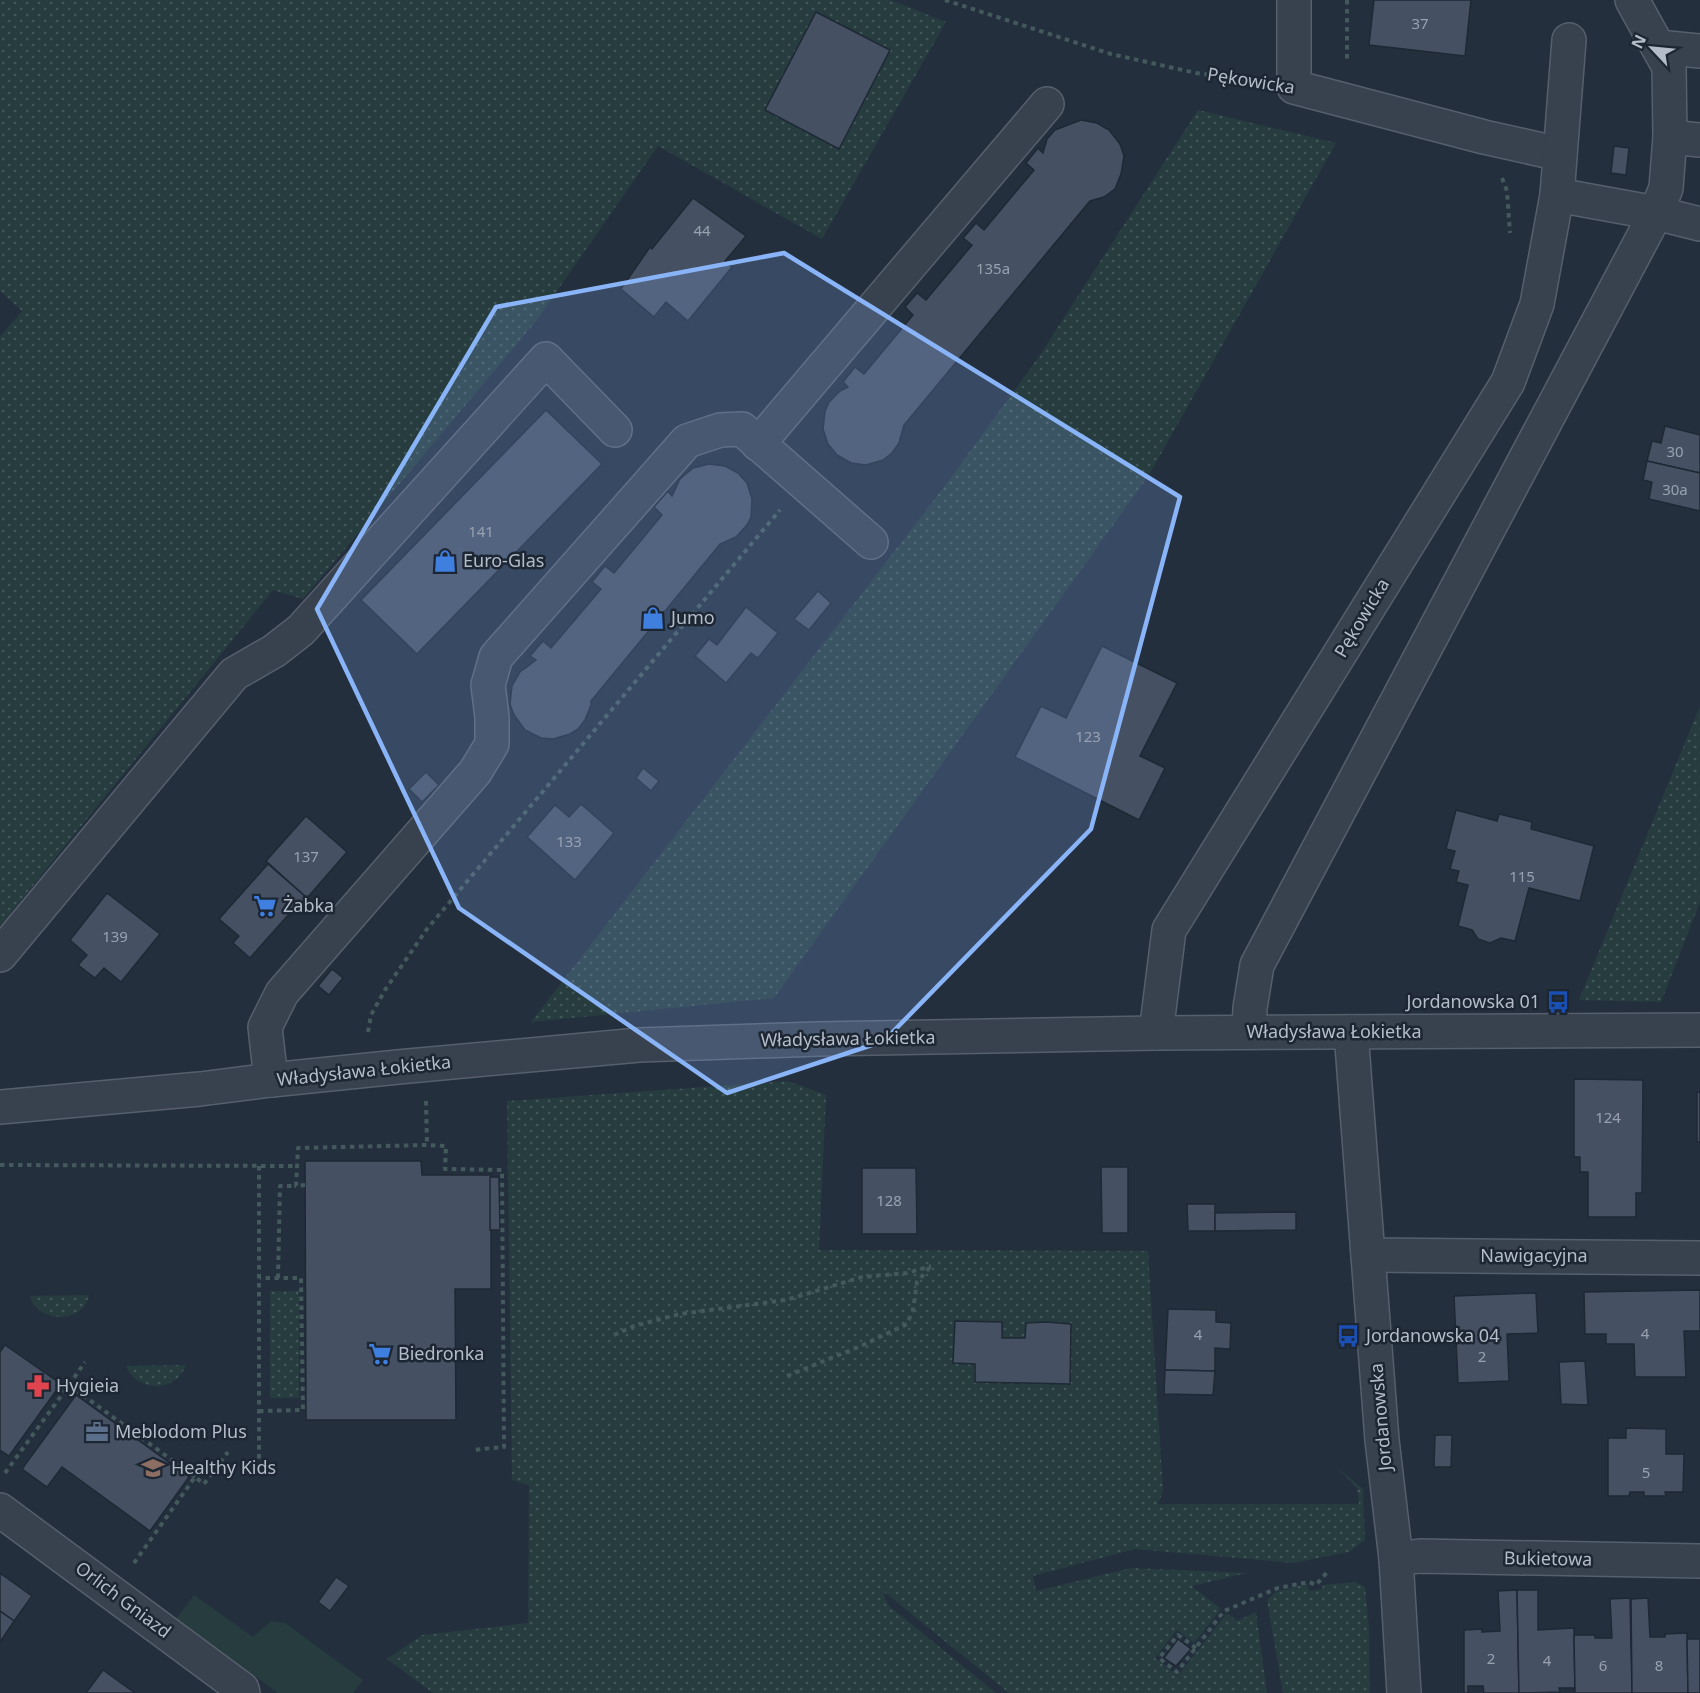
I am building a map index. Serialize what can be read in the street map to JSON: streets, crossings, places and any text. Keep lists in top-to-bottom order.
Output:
{
  "streets": {
    "street": [
      "Pękowicka",
      "Władysława Łokietka",
      "Nawigacyjna",
      "Jordanowska",
      "Bukietowa",
      "Orlich Gniazd"
    ]
  },
  "crossings": [
    ["Pękowicka", "Władysława Łokietka"],
    ["Władysława Łokietka", "Jordanowska"],
    ["Nawigacyjna", "Jordanowska"],
    ["Jordanowska", "Bukietowa"]
  ],
  "places": {
    "shop": ["Euro-Glas", "Jumo"],
    "supermarket": ["Żabka", "Biedronka"],
    "bus stop": ["Jordanowska 01", "Jordanowska 04"],
    "pharmacy": ["Hygieia"],
    "office": ["Meblodom Plus"],
    "school or university": ["Healthy Kids"]
  },
  "house_numbers": [
    "37",
    "44",
    "135a",
    "30",
    "30a",
    "141",
    "123",
    "133",
    "137",
    "115",
    "139",
    "124",
    "128",
    "4",
    "4",
    "2",
    "5",
    "2",
    "4",
    "6",
    "8"
  ],
  "north": "top left"
}
